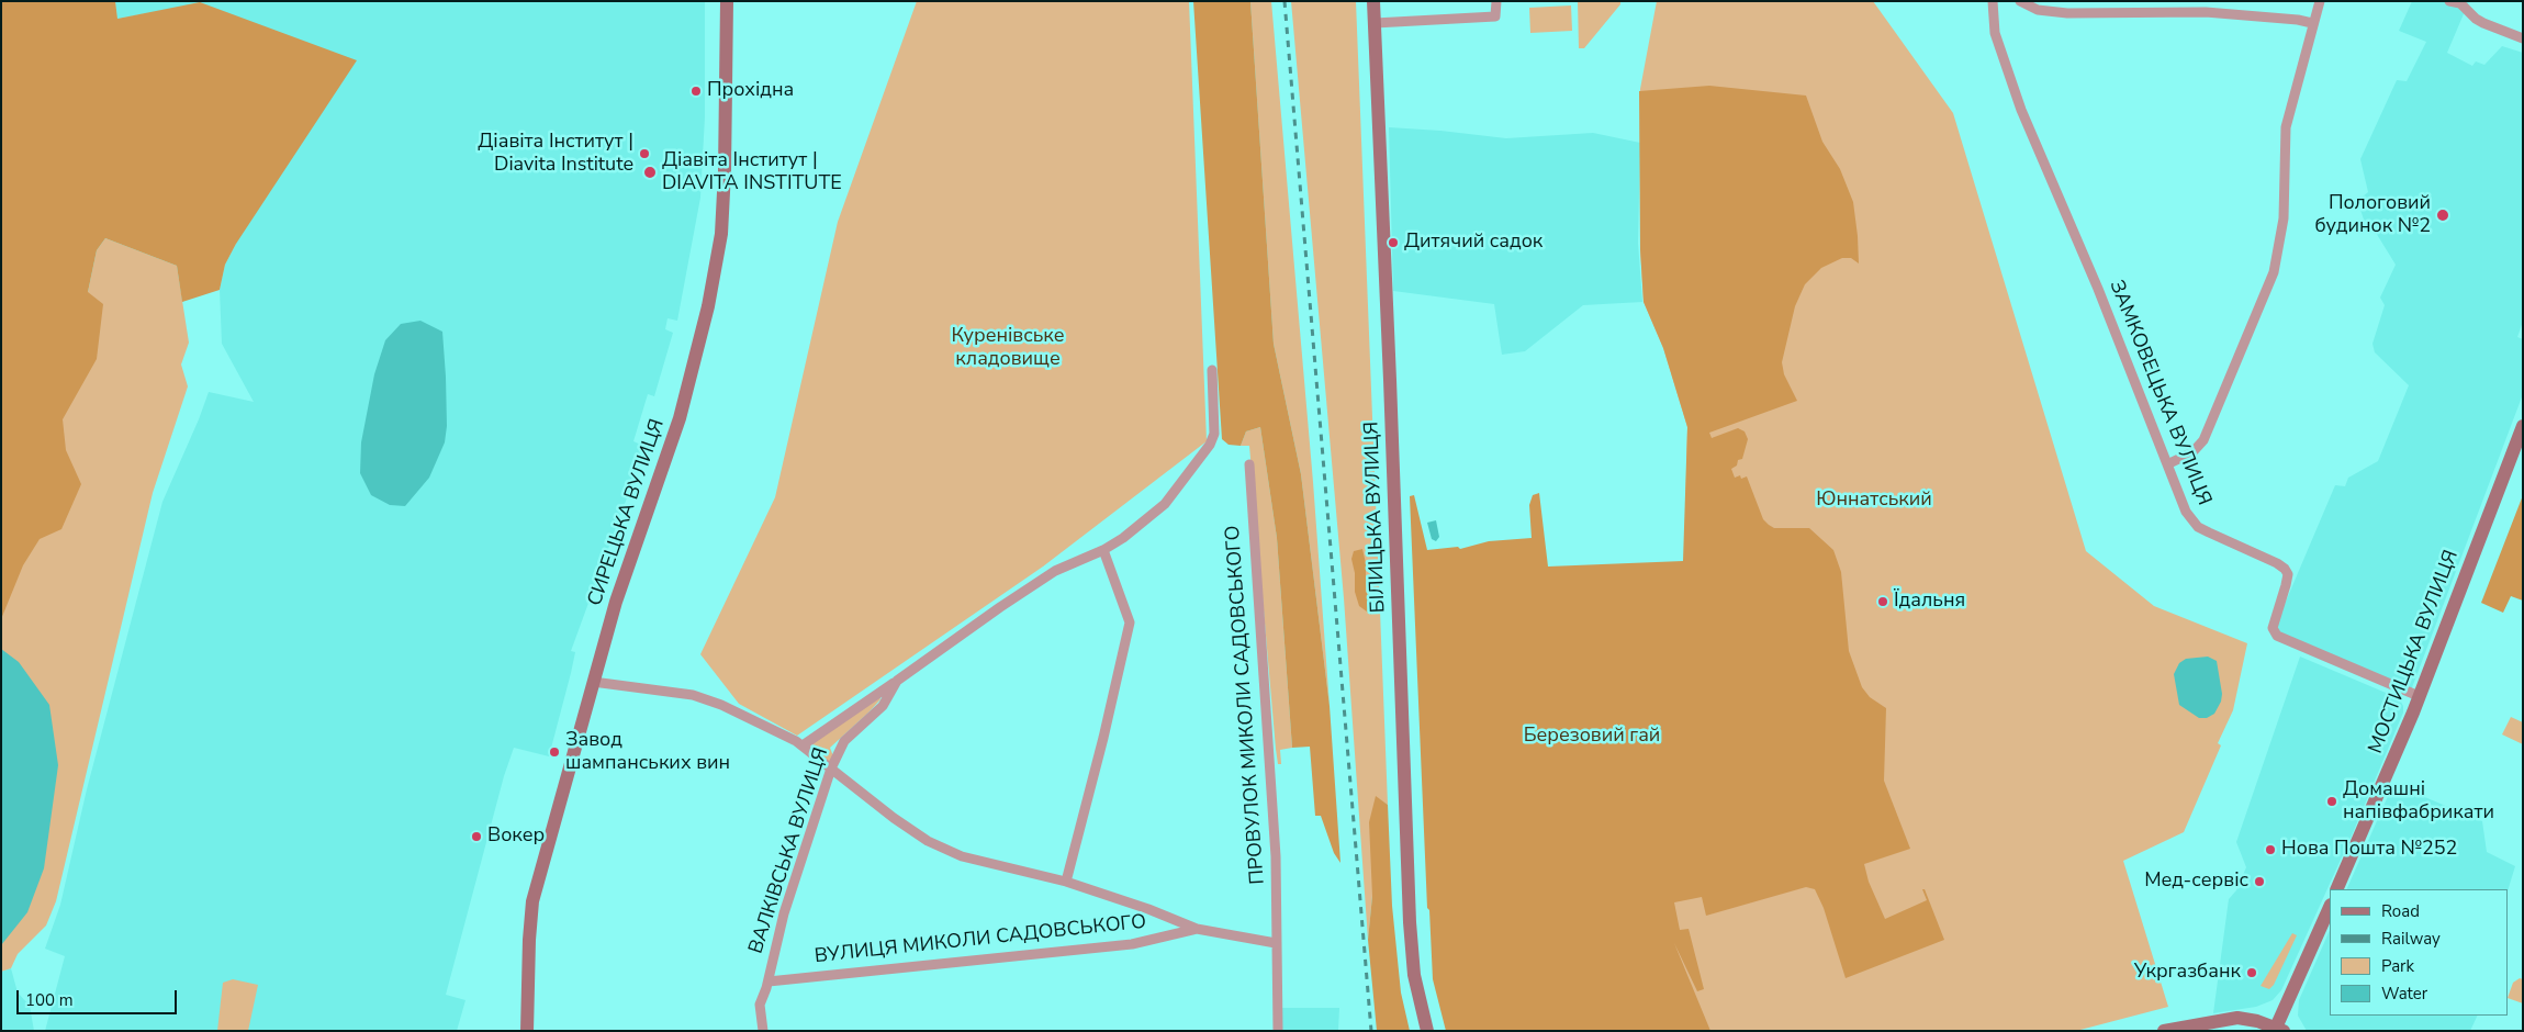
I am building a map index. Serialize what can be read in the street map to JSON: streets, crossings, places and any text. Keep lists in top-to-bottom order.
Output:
{
  "streets": {
    "main road": ["СИРЕЦЬКА ВУЛИЦЯ", "БІЛИЦЬКА ВУЛИЦЯ", "МОСТИЦЬКА ВУЛИЦЯ"],
    "street": [
      "ЗАМКОВЕЦЬКА ВУЛИЦЯ",
      "ПРОВУЛОК МИКОЛИ САДОВСЬКОГО",
      "ВАЛКІВСЬКА ВУЛИЦЯ",
      "ВУЛИЦЯ МИКОЛИ САДОВСЬКОГО"
    ]
  },
  "crossings": [
    ["ЗАМКОВЕЦЬКА ВУЛИЦЯ", "МОСТИЦЬКА ВУЛИЦЯ"],
    ["ВАЛКІВСЬКА ВУЛИЦЯ", "ВУЛИЦЯ МИКОЛИ САДОВСЬКОГО"]
  ],
  "parks": ["Куренівське кладовище", "Юннатський", "Березовий гай"],
  "places": [
    "Прохідна",
    "Діавіта Інститут | Diavita Institute",
    "Діавіта Інститут | DIAVITA INSTITUTE",
    "Пологовий будинок №2",
    "Дитячий садок",
    "Їдальня",
    "Завод шампанських вин",
    "Домашні напівфабрикати",
    "Вокер",
    "Нова Пошта №252",
    "Мед-сервіс",
    "Укргазбанк"
  ],
  "legend": [
    "Road",
    "Railway",
    "Park",
    "Water"
  ],
  "scale_bar": "100 m"
}
